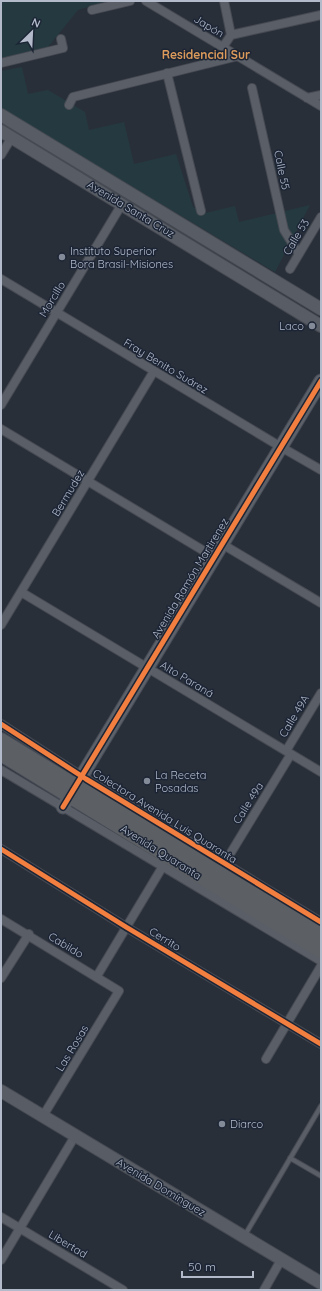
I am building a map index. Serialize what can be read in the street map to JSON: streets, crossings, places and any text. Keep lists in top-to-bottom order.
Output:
{
  "streets": {
    "highway": ["Avenida Quaranta"],
    "main road": ["Avenida Santa Cruz", "Avenida Ramón Martirenez", "Avenida Domínguez"],
    "street": [
      "Japón",
      "Calle 55",
      "Calle 53",
      "Morcillo",
      "Fray Benito Suárez",
      "Bermudez",
      "Alto Paraná",
      "Calle 49A",
      "Calle 49a",
      "Colectora Avenida Luis Quaranta",
      "Cerrito",
      "Cabildo",
      "Las Rosas",
      "Libertad"
    ]
  },
  "crossings": [
    ["Calle 55", "Calle 53"],
    ["Avenida Santa Cruz", "Morcillo"],
    ["Morcillo", "Fray Benito Suárez"],
    ["Fray Benito Suárez", "Bermudez"],
    ["Fray Benito Suárez", "Avenida Ramón Martirenez"],
    ["Bermudez", "Alto Paraná"],
    ["Avenida Ramón Martirenez", "Alto Paraná"],
    ["Avenida Ramón Martirenez", "Colectora Avenida Luis Quaranta"],
    ["Avenida Ramón Martirenez", "Avenida Quaranta"],
    ["Alto Paraná", "Calle 49A"],
    ["Alto Paraná", "Calle 49a"],
    ["Calle 49A", "Calle 49a"],
    ["Calle 49a", "Colectora Avenida Luis Quaranta"],
    ["Colectora Avenida Luis Quaranta", "Avenida Quaranta"],
    ["Cabildo", "Las Rosas"],
    ["Las Rosas", "Avenida Domínguez"]
  ],
  "districts": ["Residencial Sur"],
  "places": [
    "Instituto Superior Bora Brasil-Misiones",
    "Laco",
    "La Receta Posadas",
    "Diarco"
  ],
  "scale_bar": "50 m",
  "north": "top right"
}
